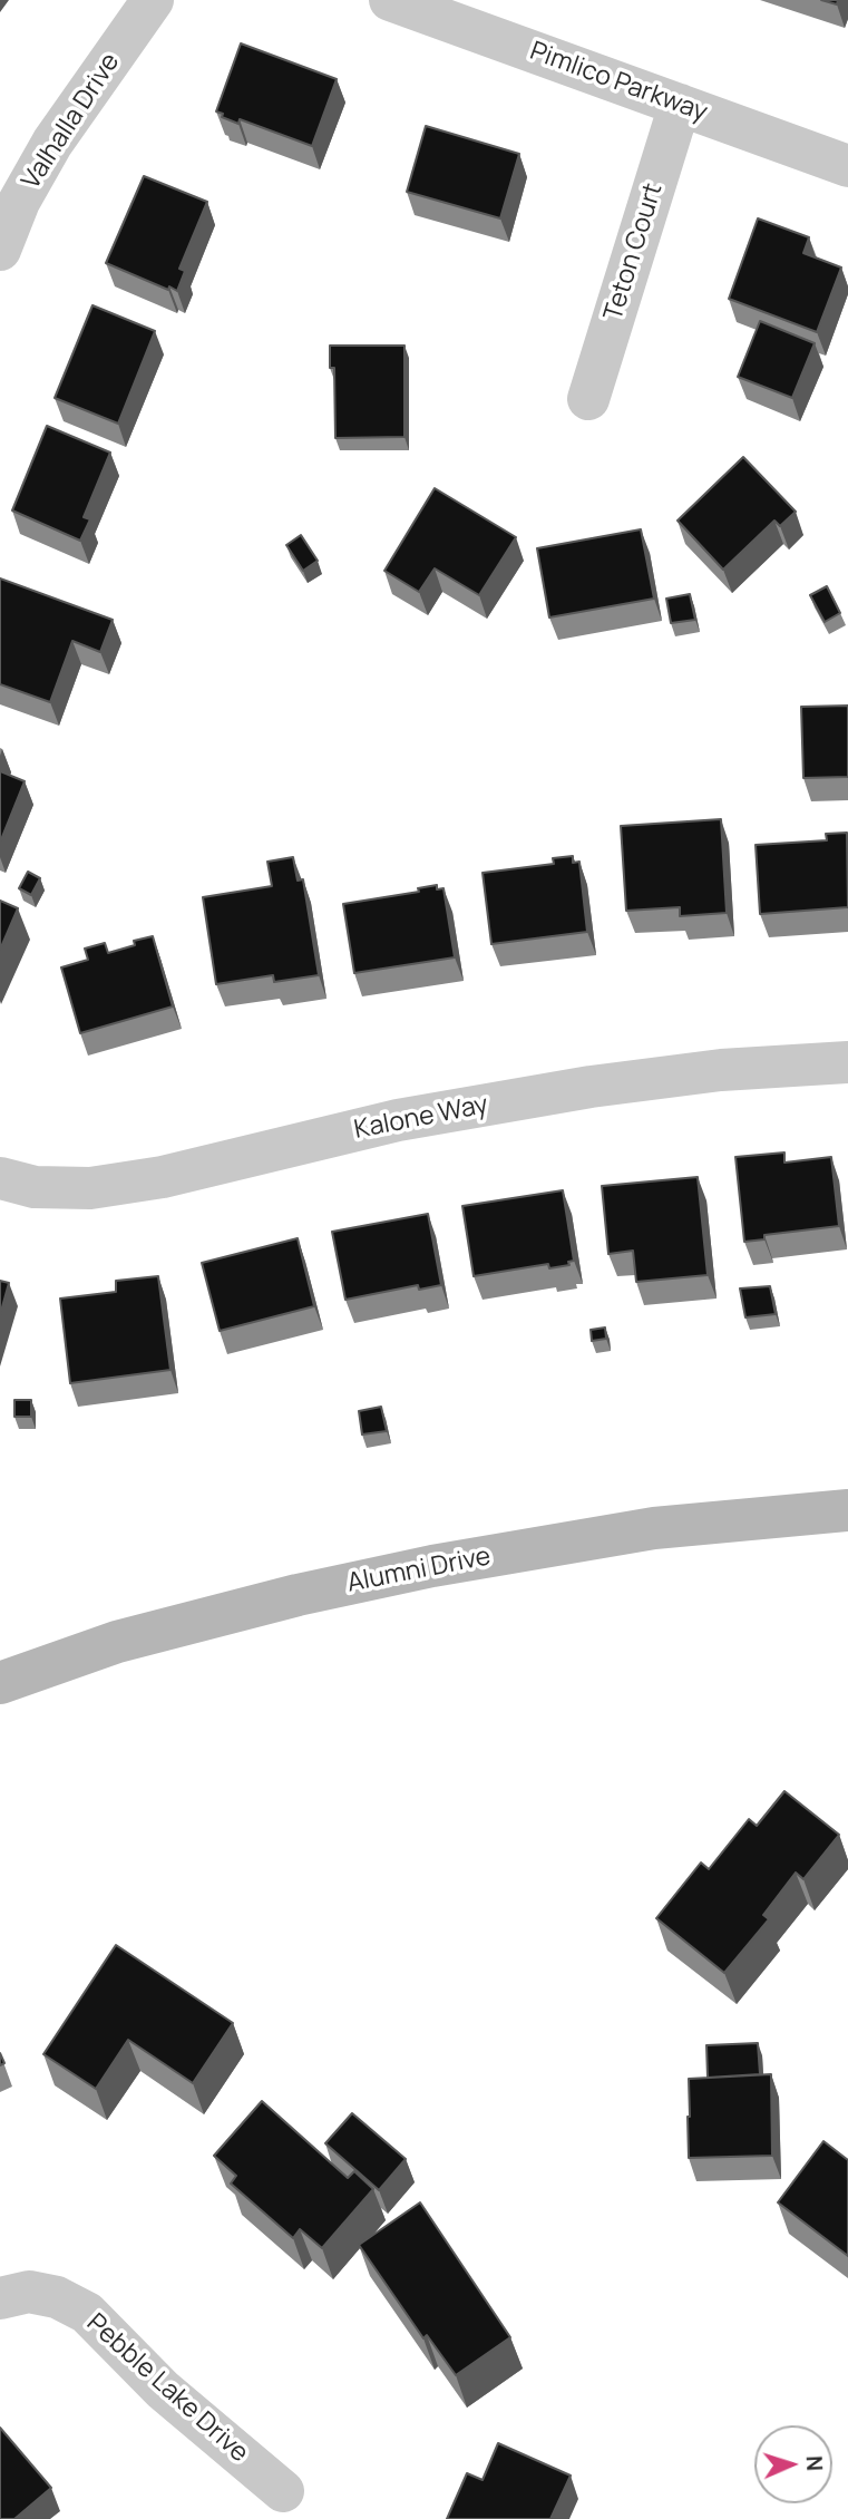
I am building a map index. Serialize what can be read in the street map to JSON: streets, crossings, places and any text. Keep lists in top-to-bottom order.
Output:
{
  "streets": {
    "street": [
      "Pimlico Parkway",
      "Valhalla Drive",
      "Teton Court",
      "Kalone Way",
      "Alumni Drive",
      "Pebble Lake Drive"
    ]
  },
  "crossings": [
    ["Pimlico Parkway", "Teton Court"]
  ],
  "north": "right"
}
